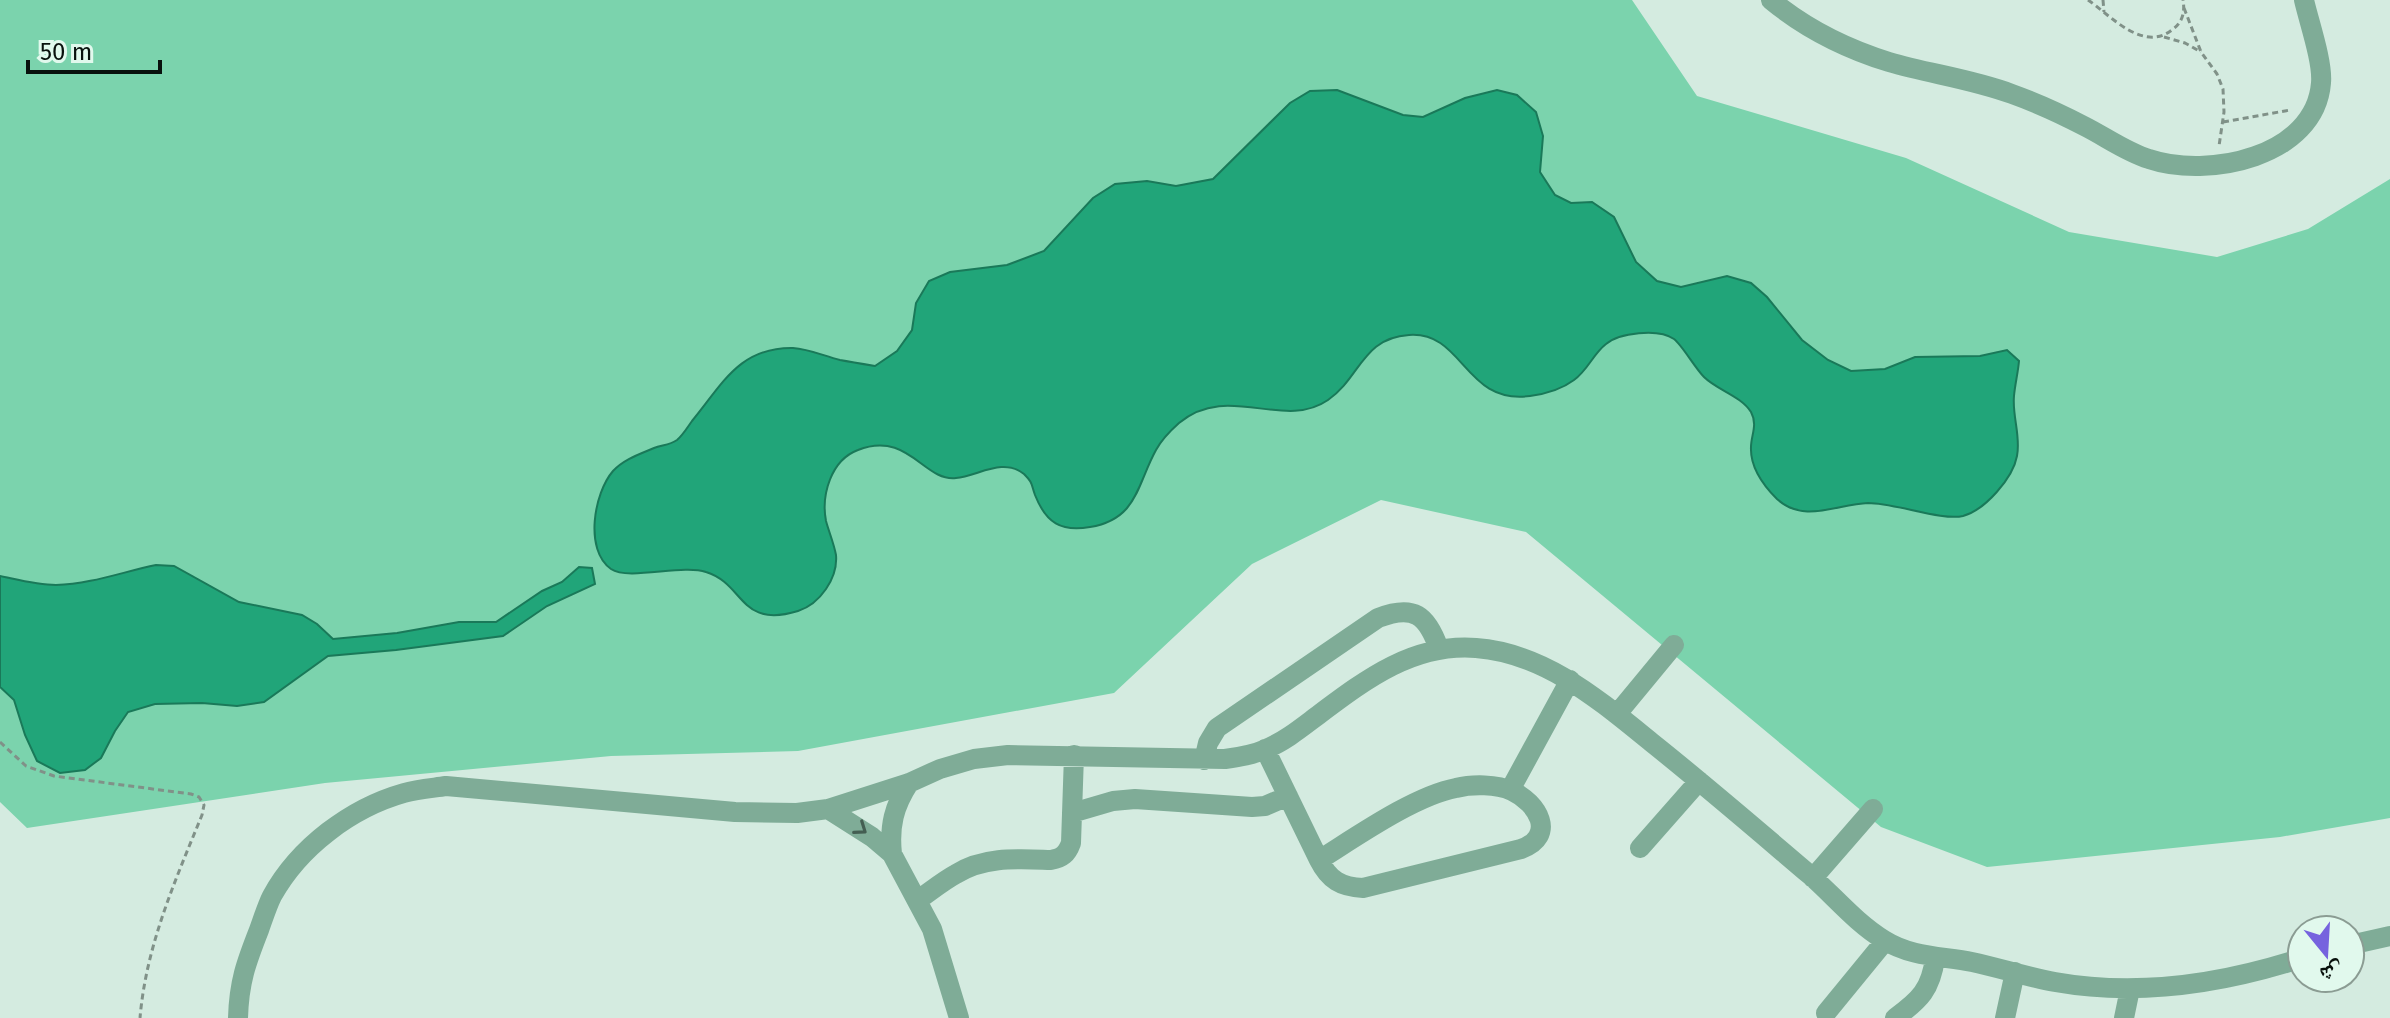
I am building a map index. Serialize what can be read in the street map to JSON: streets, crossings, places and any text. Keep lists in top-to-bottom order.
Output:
{
  "scale_bar": "50 m",
  "north": "bottom"
}
